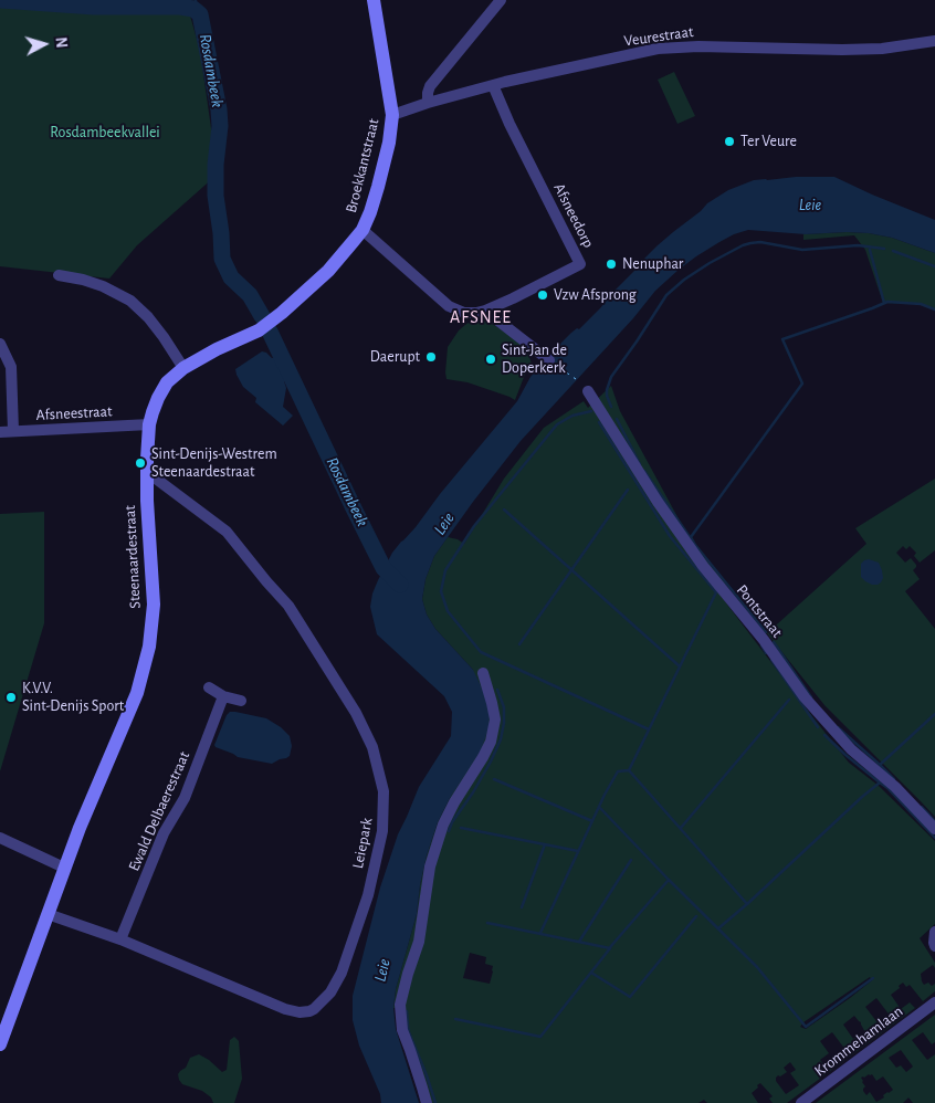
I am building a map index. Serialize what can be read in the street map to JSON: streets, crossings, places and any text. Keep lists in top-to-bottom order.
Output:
{
  "streets": {
    "street": [
      "Veurestraat",
      "Broekkantstraat",
      "Afsneedorp",
      "Afsneestraat",
      "Steenaardestraat",
      "Pontstraat",
      "Ewald Delbaerestraat",
      "Leiepark",
      "Krommehamlaan"
    ]
  },
  "crossings": [
    ["Veurestraat", "Broekkantstraat"],
    ["Veurestraat", "Afsneedorp"],
    ["Broekkantstraat", "Afsneedorp"],
    ["Broekkantstraat", "Steenaardestraat"],
    ["Afsneestraat", "Steenaardestraat"],
    ["Steenaardestraat", "Leiepark"],
    ["Ewald Delbaerestraat", "Leiepark"]
  ],
  "districts": ["AFSNEE"],
  "water": ["Rosdambeek", "Leie"],
  "parks": ["Rosdambeekvallei"],
  "places": [
    "Ter Veure",
    "Nenuphar",
    "Vzw Afsprong",
    "Daerupt",
    "Sint-Jan de Doperkerk",
    "Sint-Denijs-Westrem Steenaardestraat",
    "K.V.V. Sint-Denijs Sport"
  ],
  "north": "right"
}
